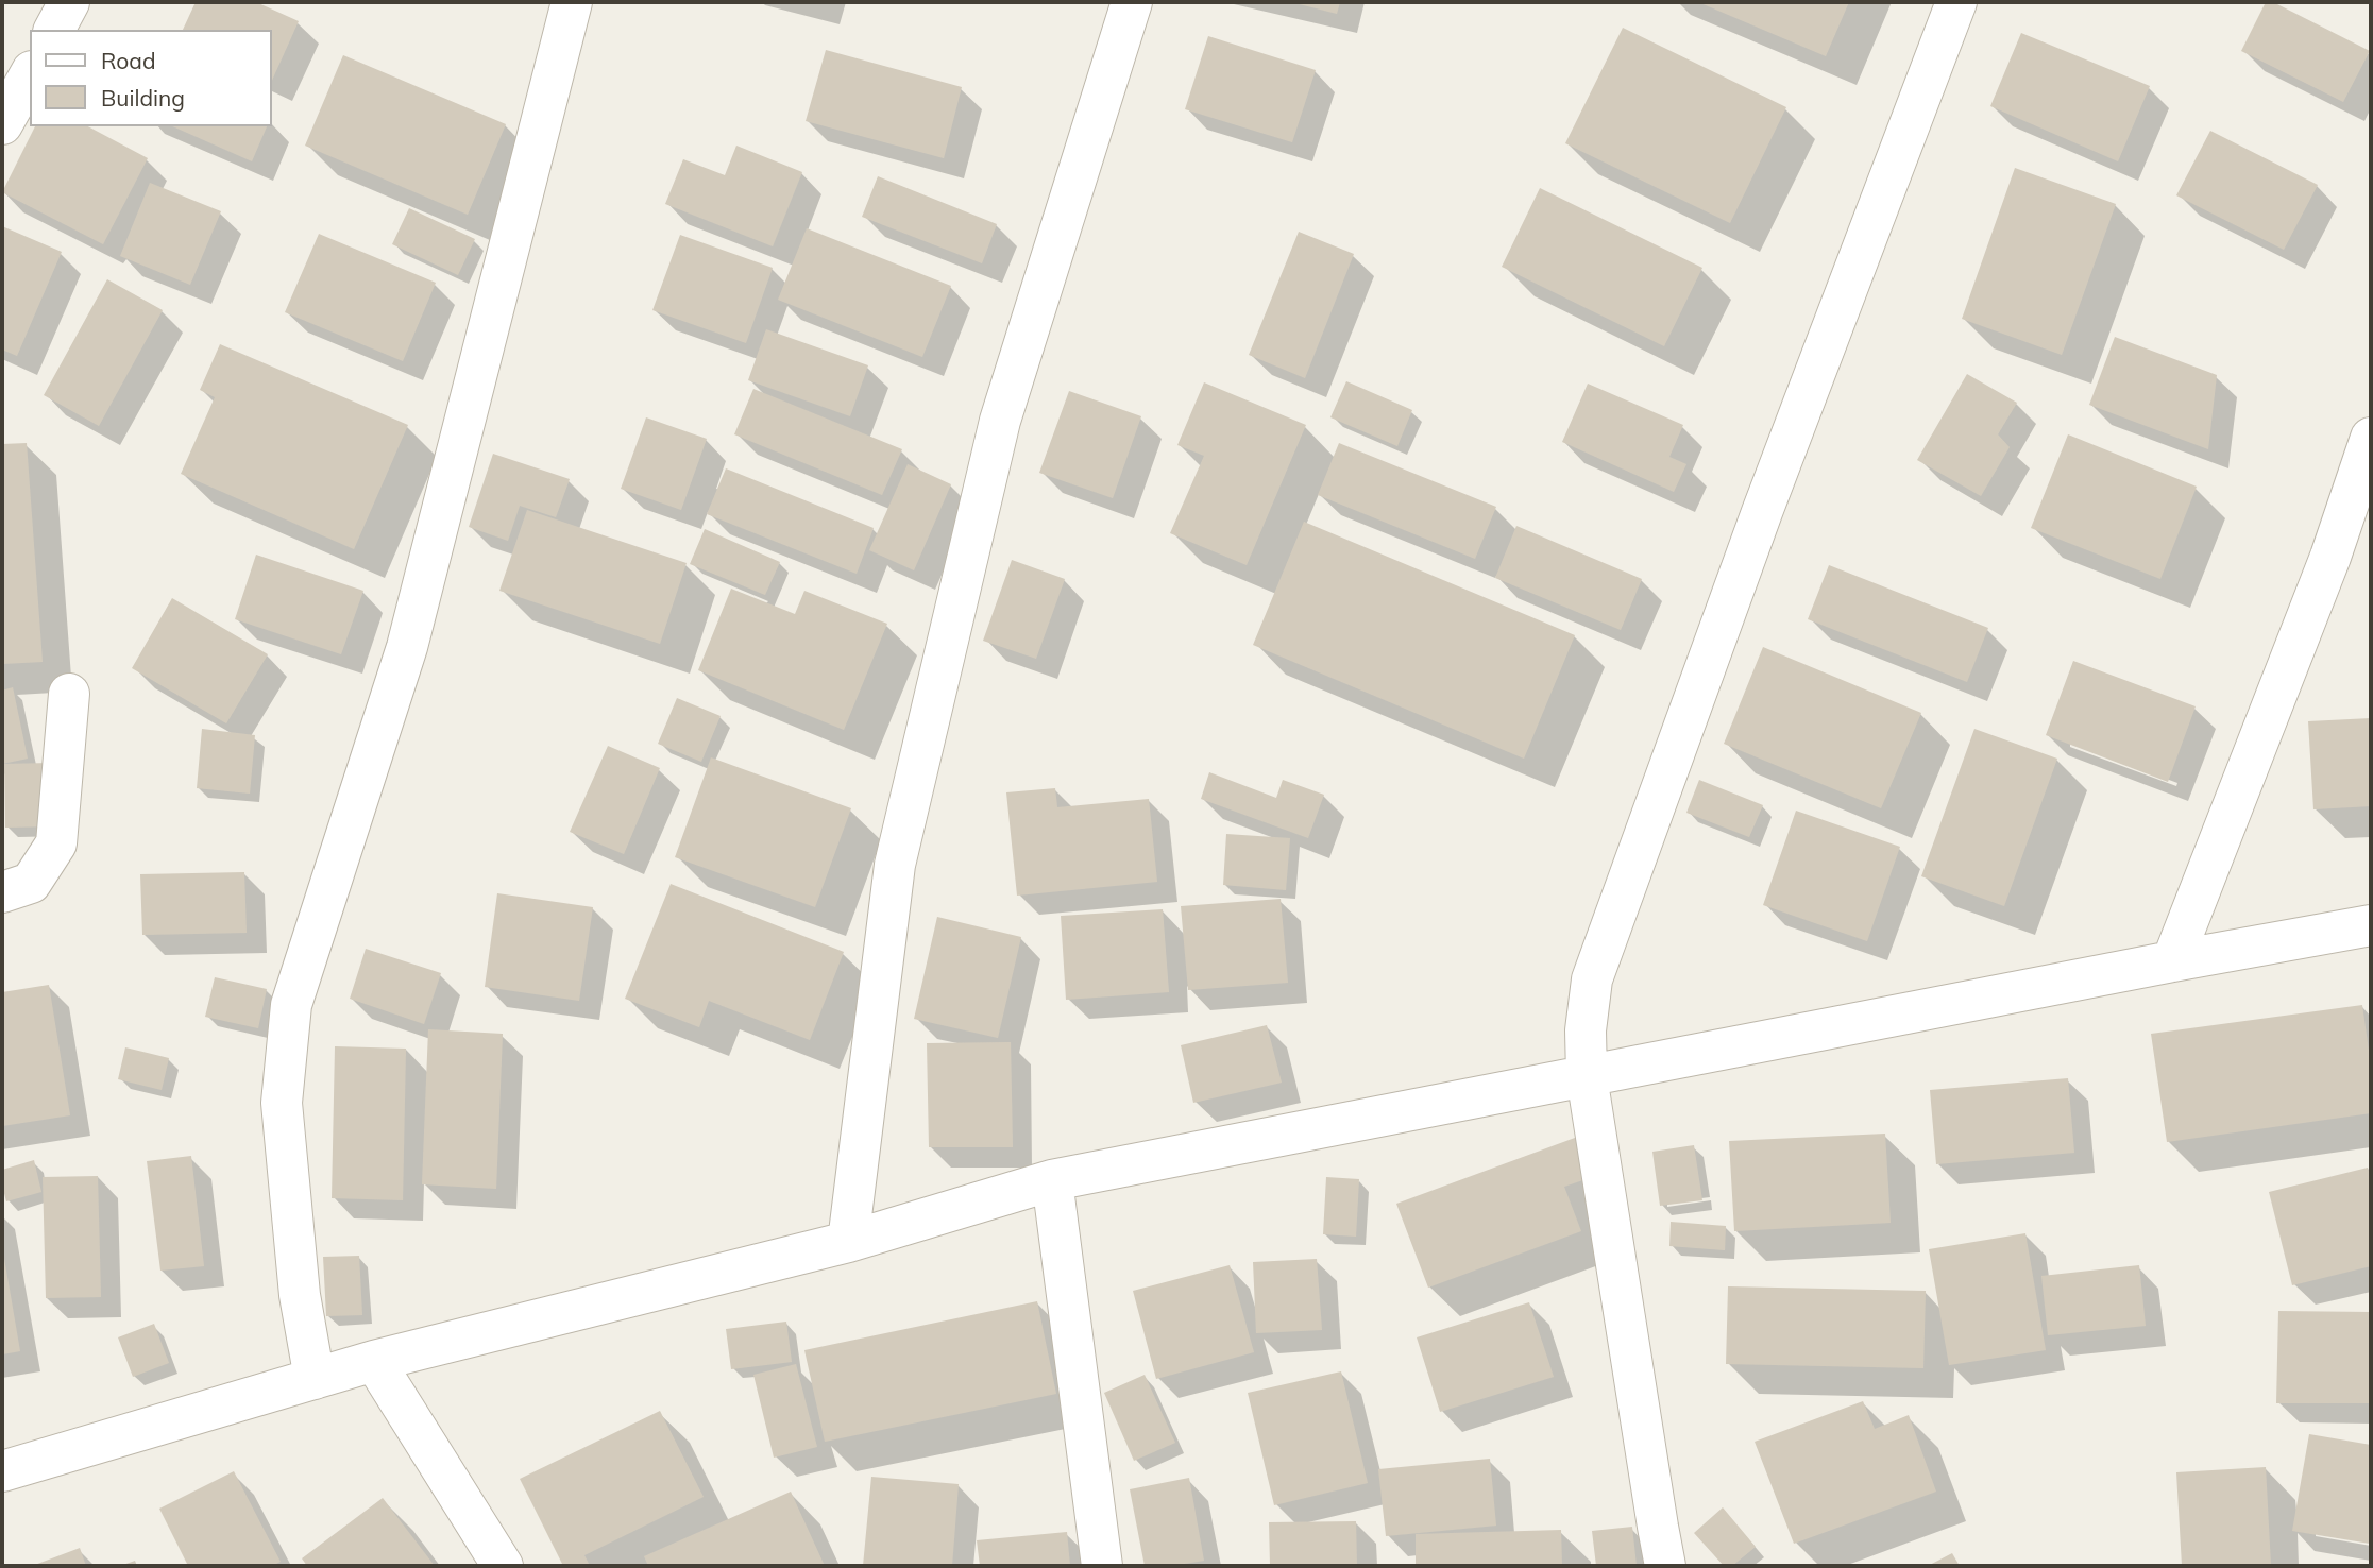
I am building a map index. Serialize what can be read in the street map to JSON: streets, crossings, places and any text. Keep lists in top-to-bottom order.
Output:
{
  "legend": ["Road", "Building"]
}
